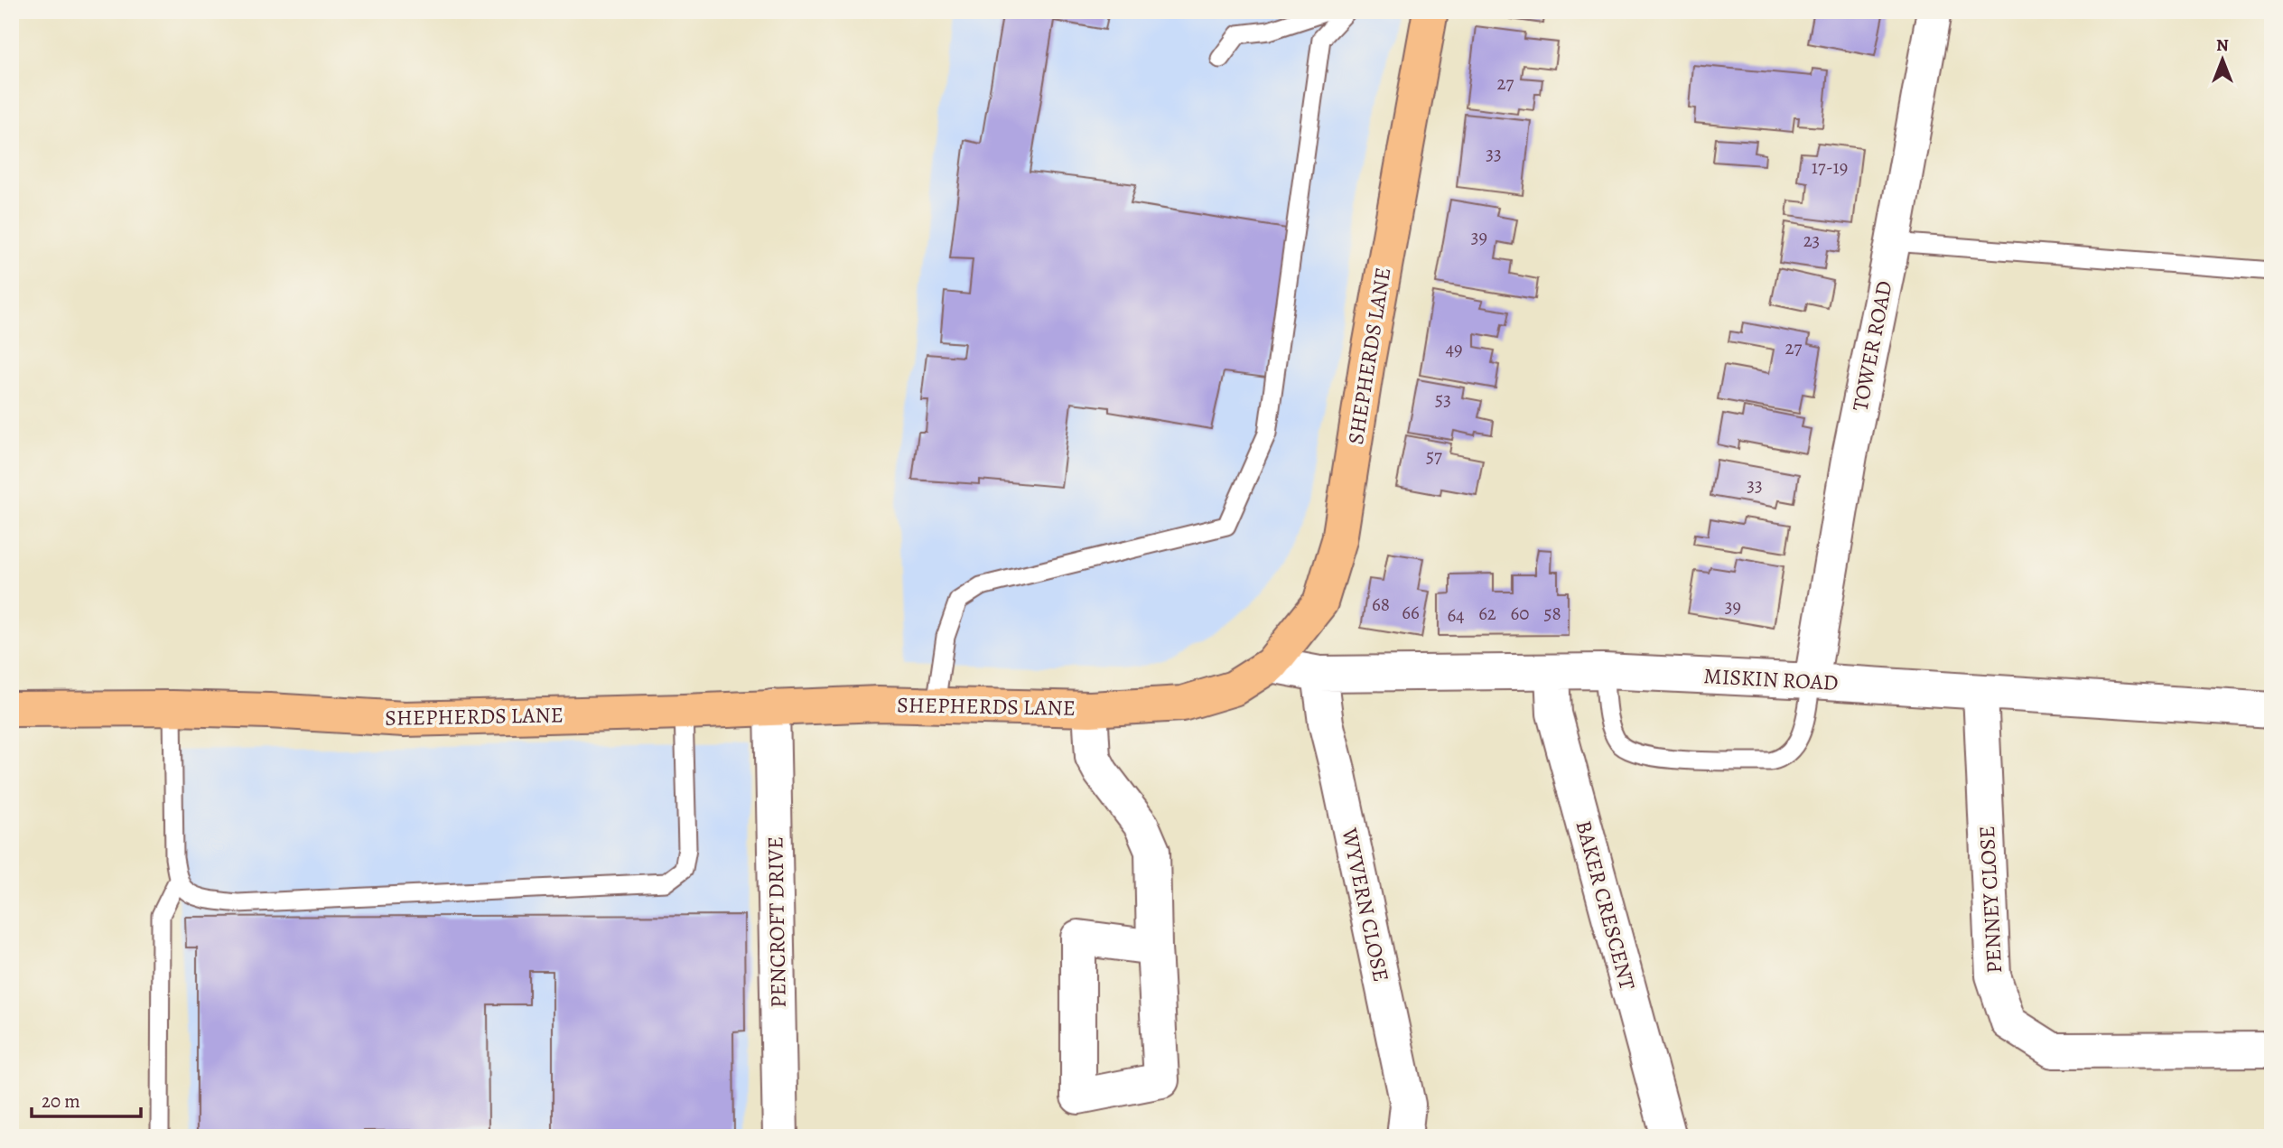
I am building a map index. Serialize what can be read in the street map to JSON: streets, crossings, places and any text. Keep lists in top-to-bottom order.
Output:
{
  "streets": {
    "main road": ["SHEPHERDS LANE"],
    "street": [
      "TOWER ROAD",
      "MISKIN ROAD",
      "PENNEY CLOSE",
      "WYVERN CLOSE",
      "BAKER CRESCENT",
      "PENCROFT DRIVE"
    ]
  },
  "crossings": [
    ["TOWER ROAD", "MISKIN ROAD"],
    ["SHEPHERDS LANE", "MISKIN ROAD"],
    ["SHEPHERDS LANE", "PENCROFT DRIVE"],
    ["MISKIN ROAD", "PENNEY CLOSE"],
    ["MISKIN ROAD", "WYVERN CLOSE"],
    ["MISKIN ROAD", "BAKER CRESCENT"]
  ],
  "house_numbers": [
    "27",
    "33",
    "17-19",
    "39",
    "23",
    "27",
    "49",
    "53",
    "57",
    "33",
    "68",
    "39",
    "66",
    "62",
    "60",
    "58",
    "64"
  ],
  "scale_bar": "20 m",
  "north": "top"
}
